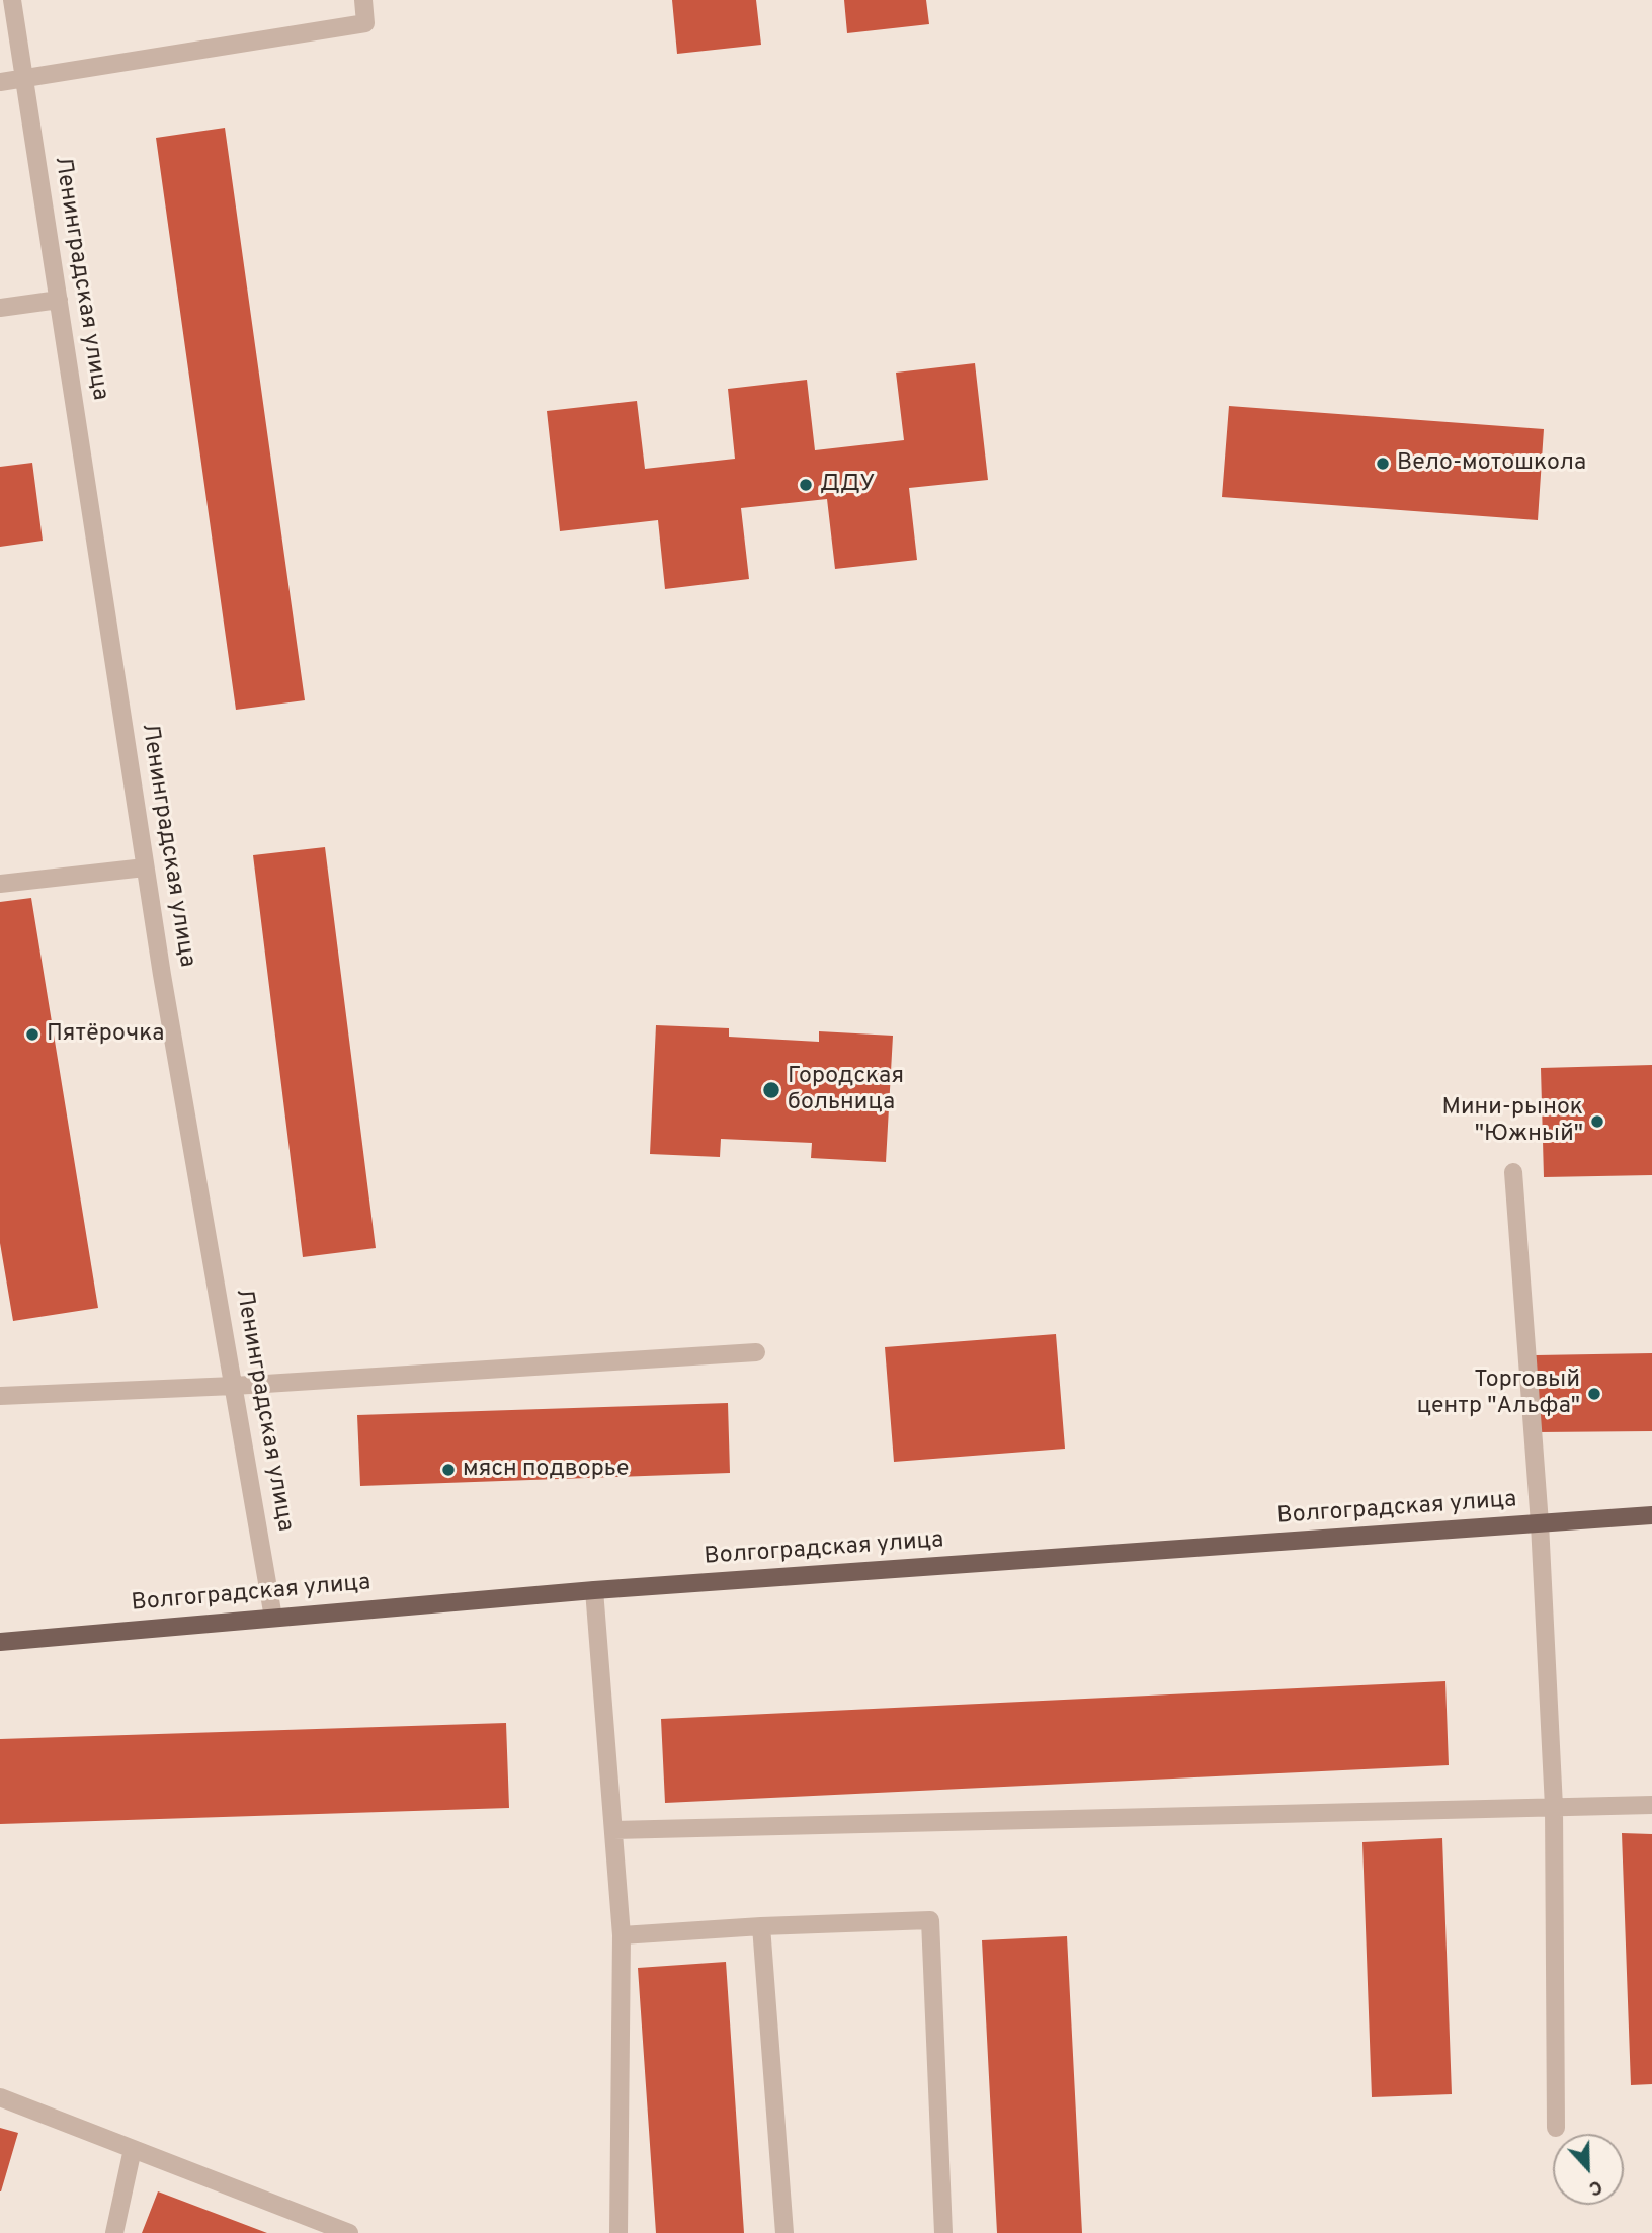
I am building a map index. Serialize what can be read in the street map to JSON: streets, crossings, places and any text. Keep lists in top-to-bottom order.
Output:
{
  "streets": {
    "main road": ["Волгоградская улица"],
    "street": ["Ленинградская улица"]
  },
  "crossings": [
    ["Ленинградская улица", "Волгоградская улица"]
  ],
  "places": [
    "Вело-мотошкола",
    "ДДУ",
    "Пятёрочка",
    "Городская больница",
    "Мини-рынок \"Южный\"",
    "Торговый центр \"Альфа\"",
    "мясн подворье"
  ],
  "north": "bottom"
}
